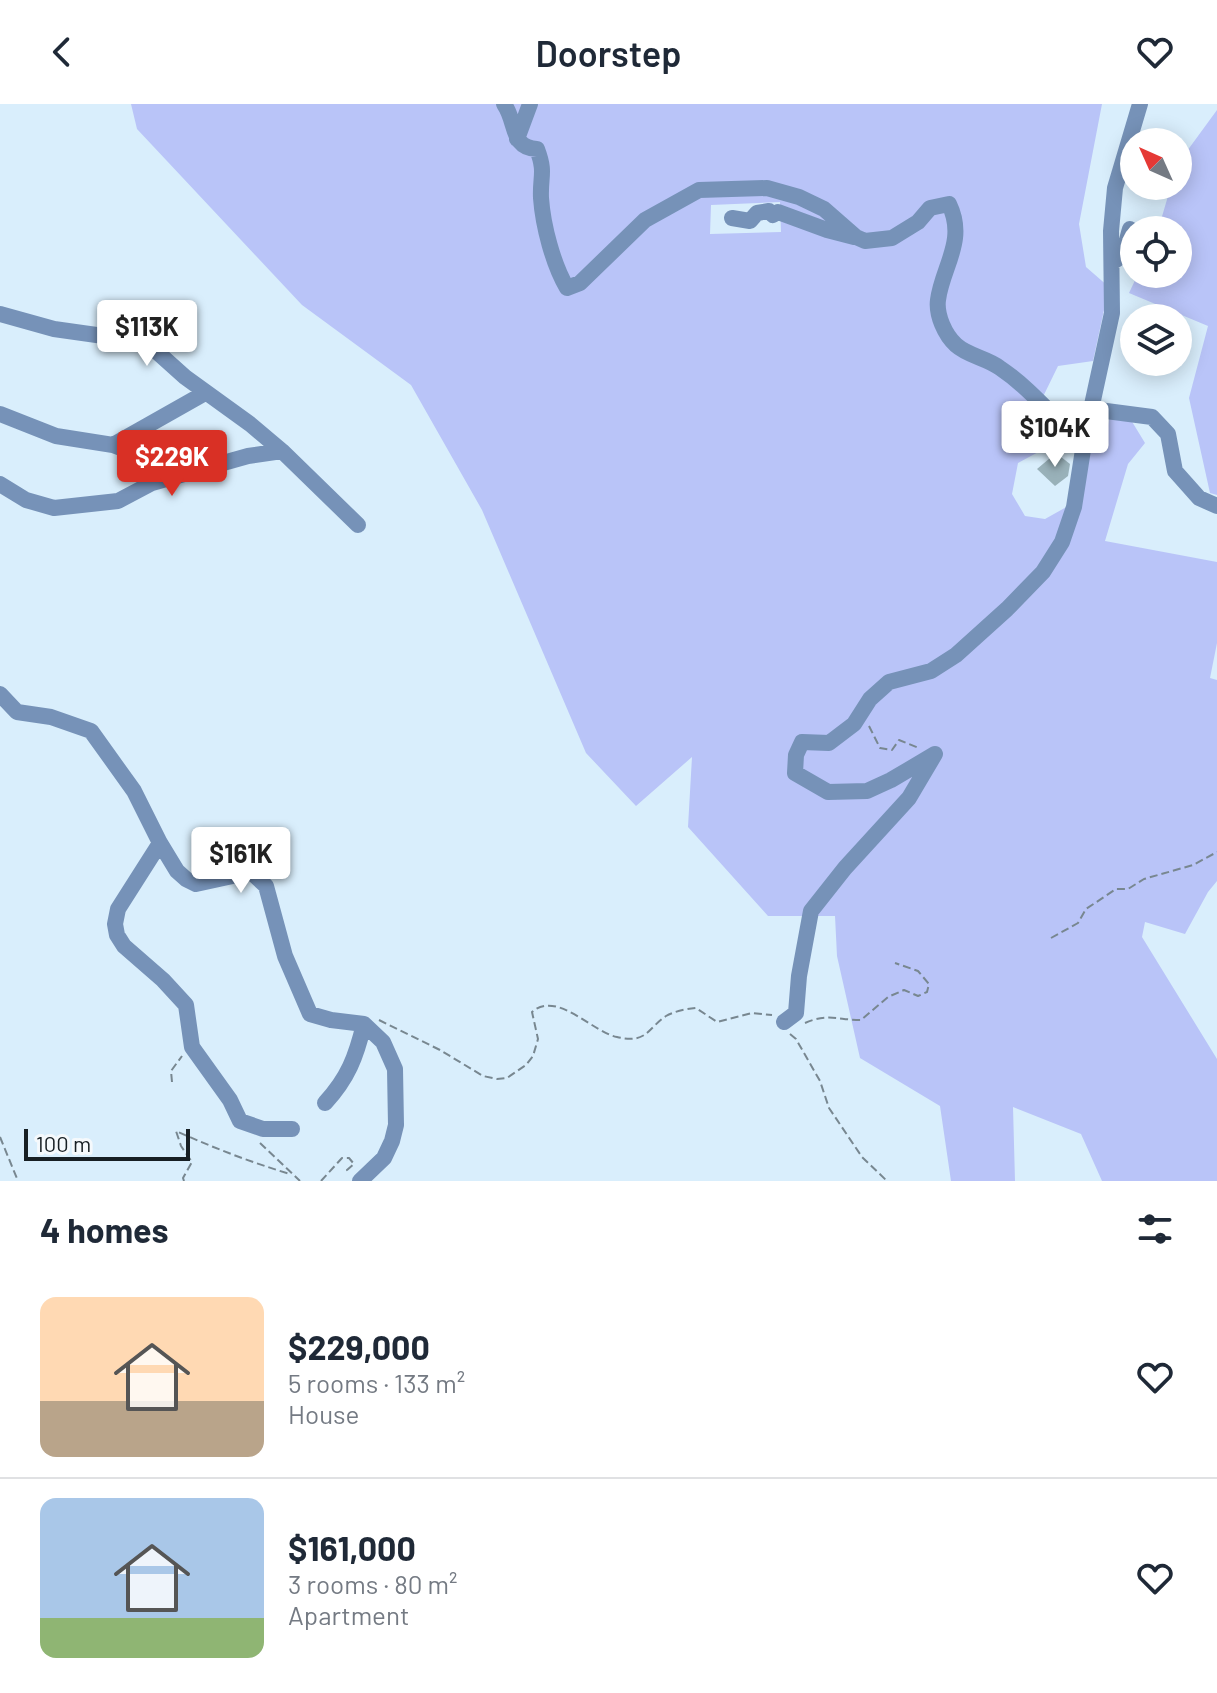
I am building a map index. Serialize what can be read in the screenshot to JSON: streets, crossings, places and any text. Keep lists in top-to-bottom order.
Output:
{
  "scale_bar": "100 m",
  "north": "top left",
  "page": {
    "header": "Doorstep",
    "price": [
      "$113K",
      "$104K",
      "$229K",
      "$161K"
    ],
    "scale": "100 m",
    "heading": "4 homes",
    "list": [
      {
        "name": "$229,000",
        "note": "5 rooms · 133 m² · House"
      },
      {
        "name": "$161,000",
        "note": "3 rooms · 80 m² · Apartment"
      }
    ]
  }
}
